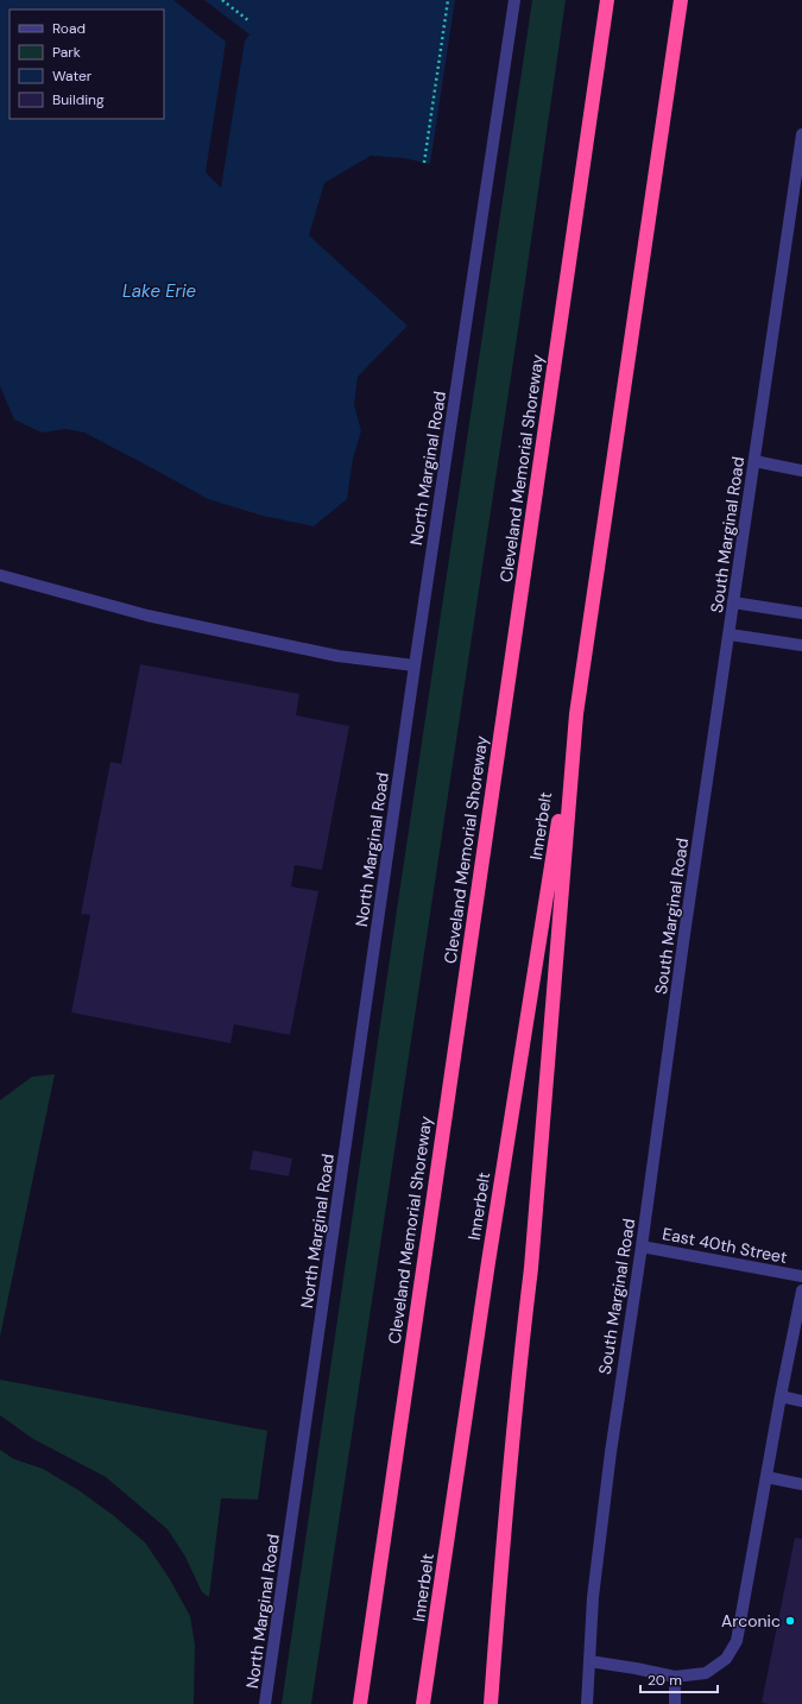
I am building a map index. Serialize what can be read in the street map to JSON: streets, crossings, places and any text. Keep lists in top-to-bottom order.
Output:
{
  "streets": {
    "highway": ["Cleveland Memorial Shoreway", "Innerbelt"],
    "street": ["North Marginal Road", "South Marginal Road", "East 40th Street"]
  },
  "crossings": [
    ["South Marginal Road", "East 40th Street"]
  ],
  "water": ["Lake Erie"],
  "places": ["Arconic"],
  "legend": [
    "Road",
    "Park",
    "Water",
    "Building"
  ],
  "scale_bar": "20 m"
}
